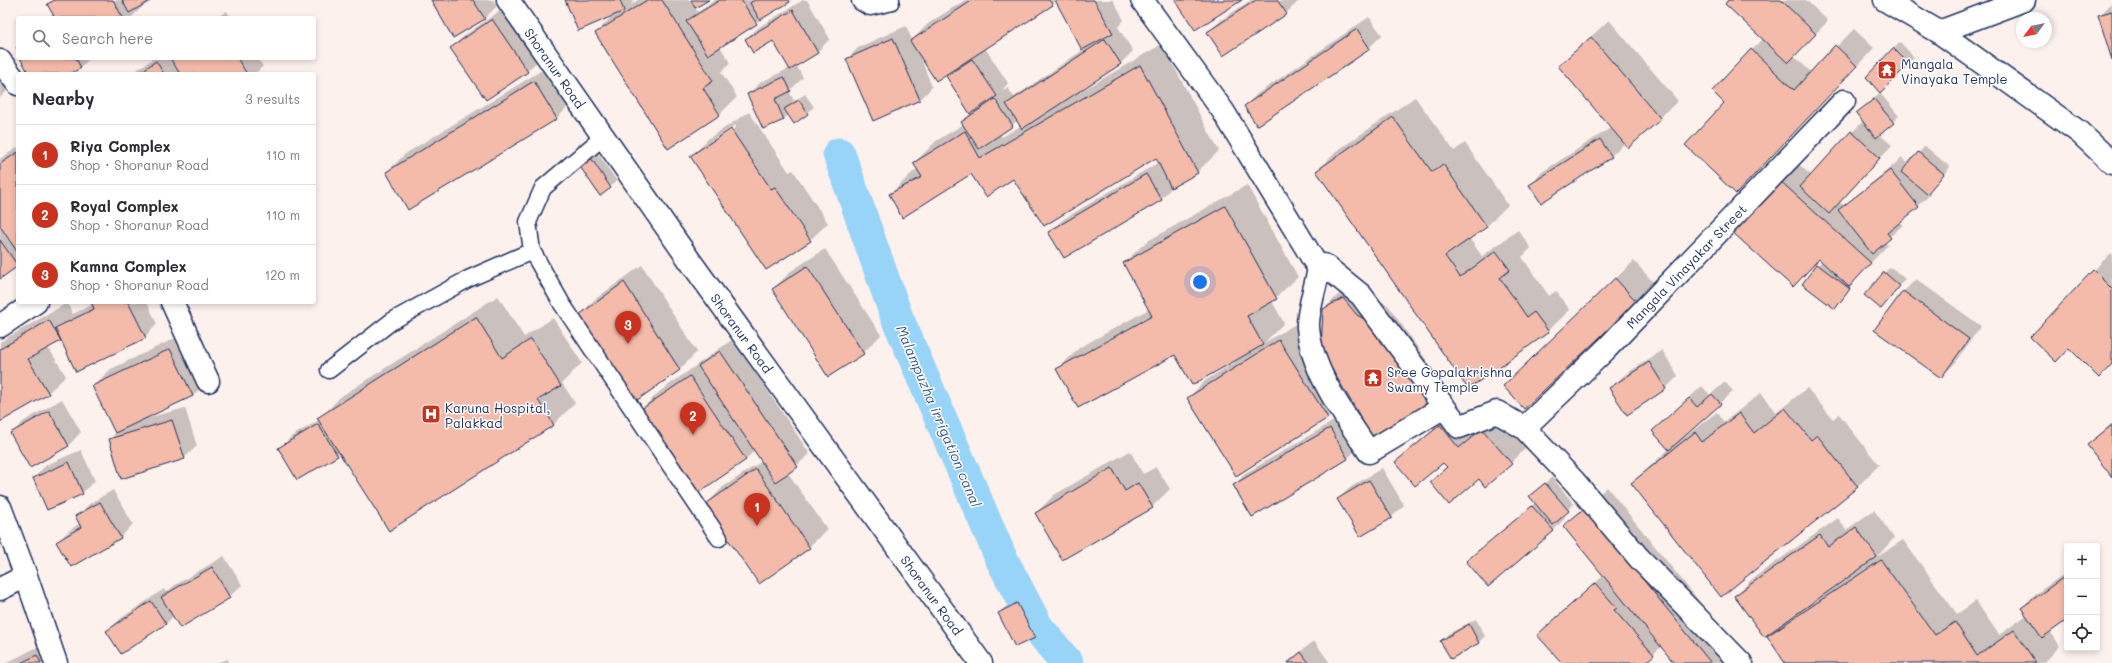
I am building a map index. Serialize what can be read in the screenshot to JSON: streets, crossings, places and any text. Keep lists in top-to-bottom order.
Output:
{
  "streets": {
    "street": ["Shoranur Road", "Mangala Vinayakar Street"]
  },
  "water": ["Malampuzha irrigation canal"],
  "places": {
    "temple": ["Mangala Vinayaka Temple", "Sree Gopalakrishna Swamy Temple"],
    "hospital": ["Karuna Hospital, Palakkad"]
  },
  "north": "bottom left",
  "page": {
    "search": "Search here",
    "heading": ["Nearby", "3 results"],
    "list": [
      {
        "mark": "1",
        "name": "Riya Complex",
        "note": "Shop · Shoranur Road",
        "value": "110 m"
      },
      {
        "mark": "2",
        "name": "Royal Complex",
        "note": "Shop · Shoranur Road",
        "value": "110 m"
      },
      {
        "mark": "3",
        "name": "Kamna Complex",
        "note": "Shop · Shoranur Road",
        "value": "120 m"
      }
    ],
    "pins": ["3", "2", "1"],
    "map_buttons": ["+", "−"]
  }
}
